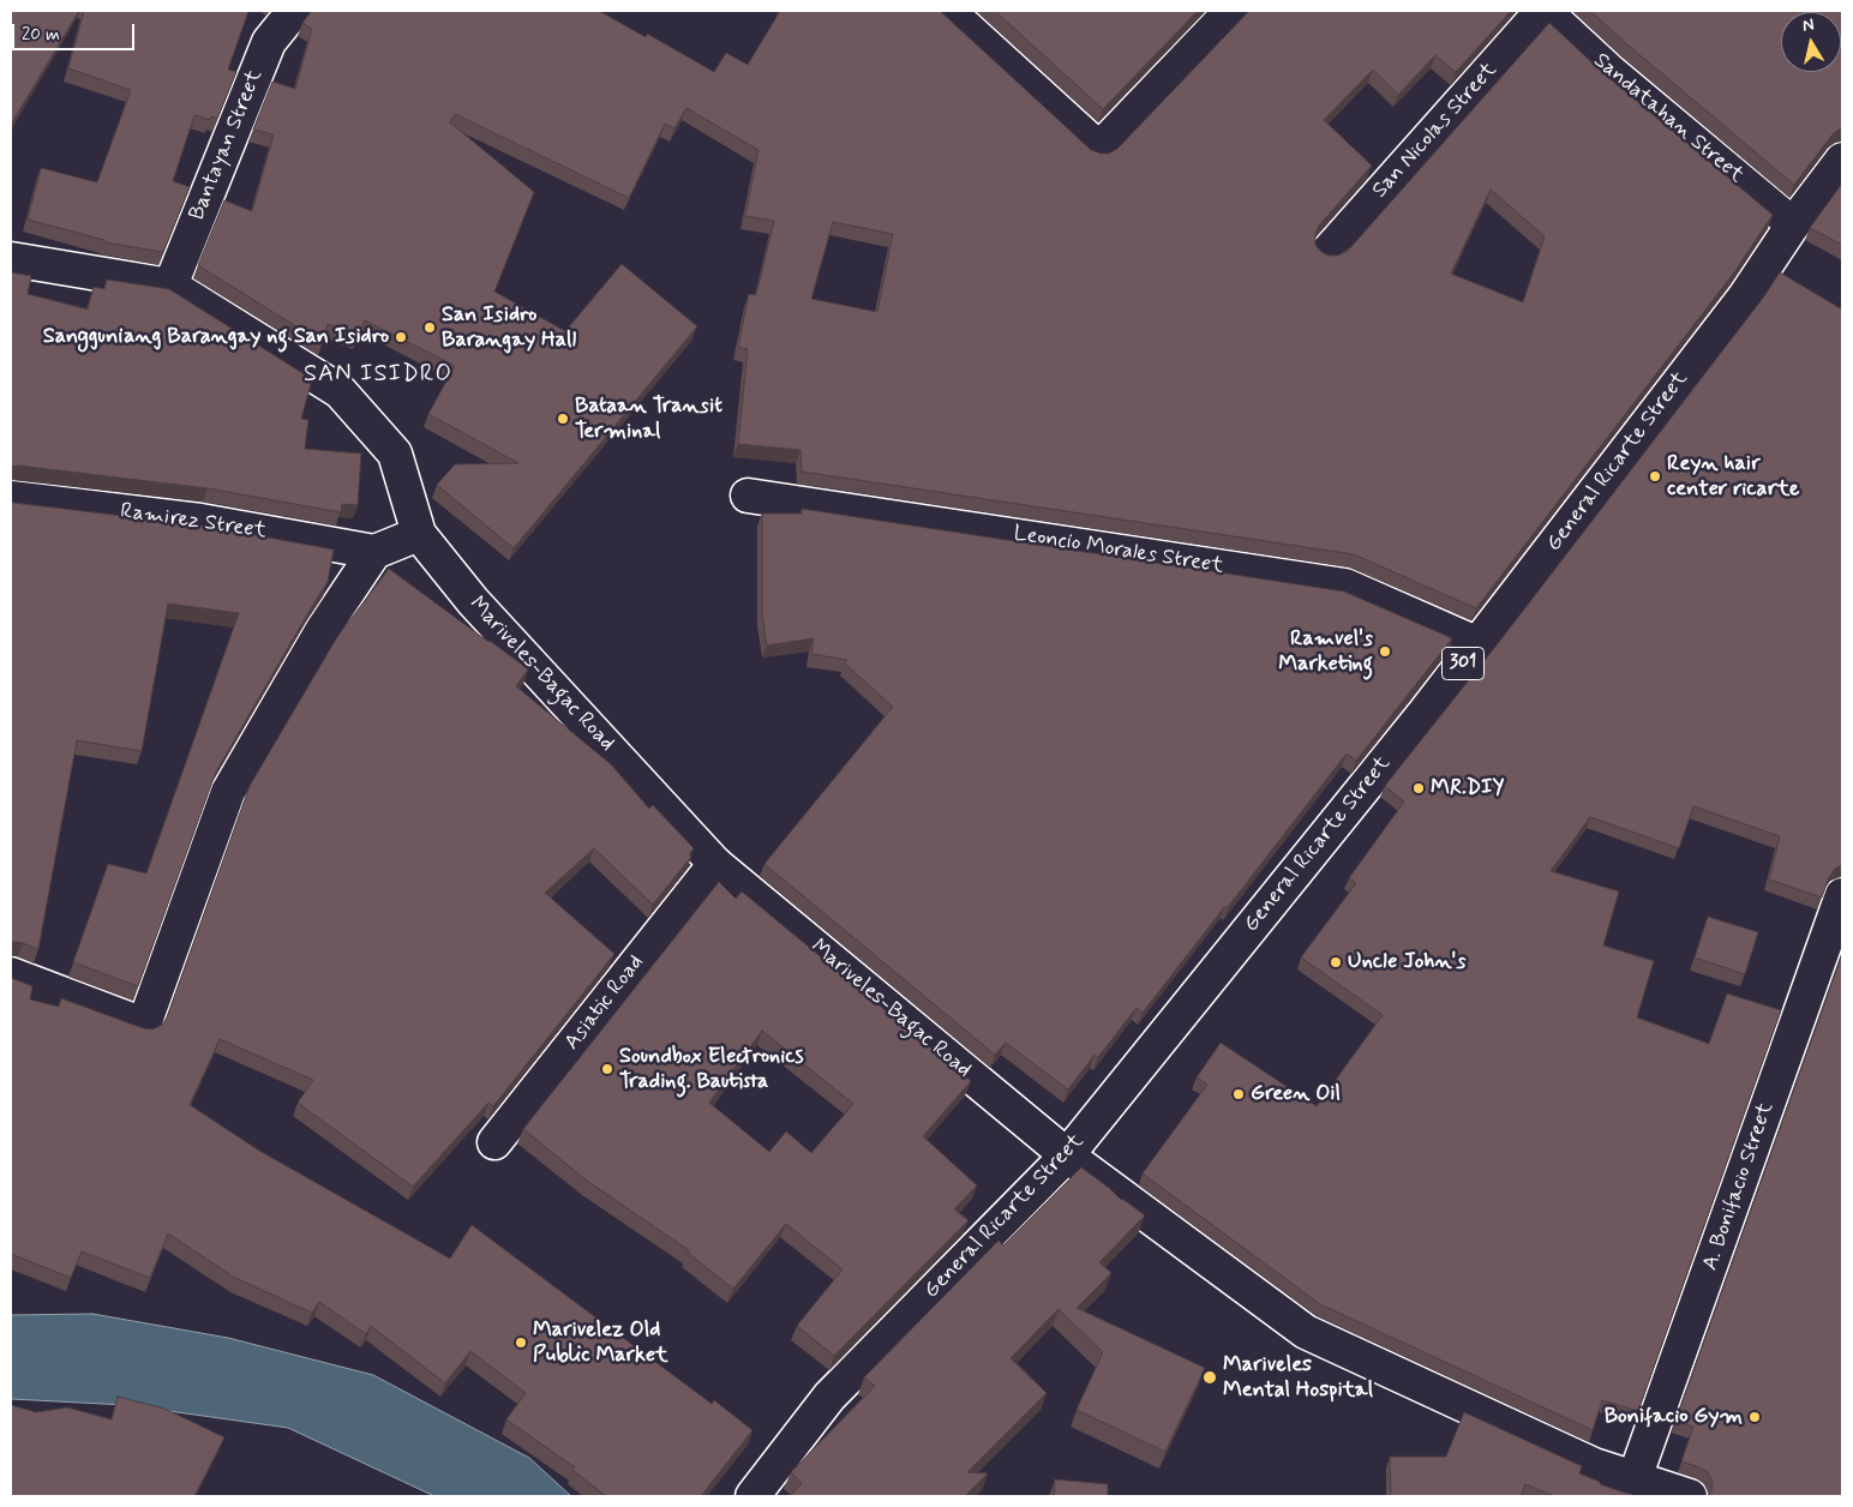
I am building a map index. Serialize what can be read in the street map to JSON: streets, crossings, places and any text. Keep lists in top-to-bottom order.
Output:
{
  "streets": {
    "street": [
      "Sandatahan Street",
      "San Nicolas Street",
      "Bantayan Street",
      "General Ricarte Street",
      "Ramirez Street",
      "Leoncio Morales Street",
      "301",
      "Mariveles-Bagac Road",
      "Asiatic Road",
      "A. Bonifacio Street"
    ]
  },
  "crossings": [
    ["Sandatahan Street", "San Nicolas Street"],
    ["Sandatahan Street", "General Ricarte Street"],
    ["Bantayan Street", "Mariveles-Bagac Road"],
    ["General Ricarte Street", "Leoncio Morales Street"],
    ["General Ricarte Street", "Mariveles-Bagac Road"],
    ["Mariveles-Bagac Road", "Asiatic Road"],
    ["Mariveles-Bagac Road", "A. Bonifacio Street"]
  ],
  "districts": ["SAN ISIDRO"],
  "places": [
    "San Isidro Barangay Hall",
    "Sangguniang Barangay ng San Isidro",
    "Bataan Transit Terminal",
    "Reyn hair center ricarte",
    "Ramvel's Marketing",
    "MR.DIY",
    "Uncle John's",
    "Soundbox Electronics Trading. Bautista",
    "Green Oil",
    "Marivelez Old Public Market",
    "Mariveles Mental Hospital",
    "Bonifacio Gym"
  ],
  "scale_bar": "20 m",
  "north": "top"
}
